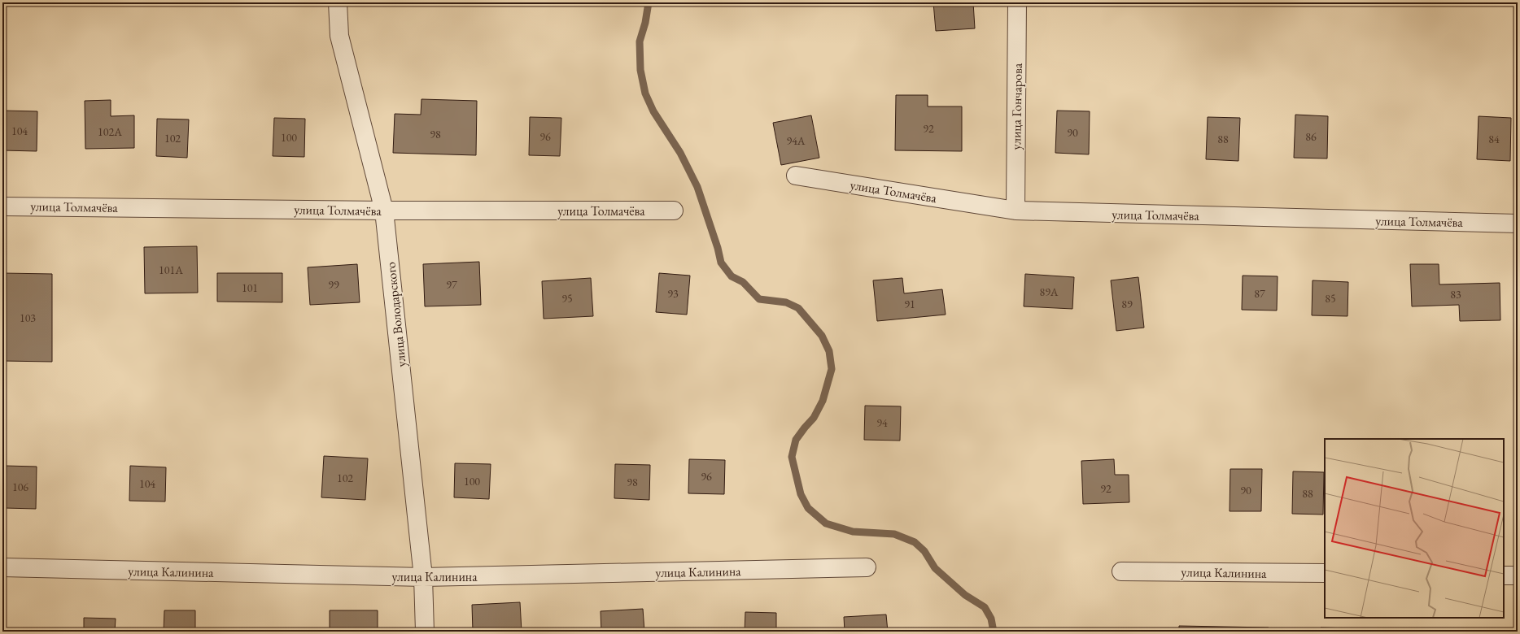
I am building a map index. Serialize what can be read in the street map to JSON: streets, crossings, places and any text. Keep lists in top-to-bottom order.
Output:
{
  "streets": {
    "street": [
      "улица Гончарова",
      "улица Толмачёва",
      "улица Володарского",
      "улица Калинина"
    ]
  },
  "crossings": [
    ["улица Гончарова", "улица Толмачёва"],
    ["улица Толмачёва", "улица Володарского"],
    ["улица Володарского", "улица Калинина"]
  ],
  "house_numbers": [
    "92",
    "104",
    "102А",
    "90",
    "98",
    "96",
    "86",
    "100",
    "102",
    "88",
    "84",
    "94А",
    "101А",
    "99",
    "97",
    "101",
    "89А",
    "93",
    "87",
    "83",
    "95",
    "85",
    "91",
    "89",
    "103",
    "94",
    "96",
    "102",
    "100",
    "98",
    "104",
    "106",
    "92",
    "90",
    "88"
  ]
}
